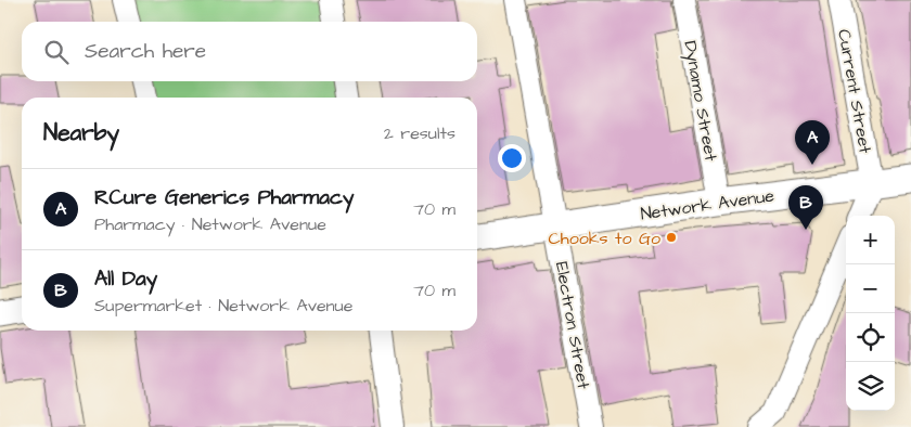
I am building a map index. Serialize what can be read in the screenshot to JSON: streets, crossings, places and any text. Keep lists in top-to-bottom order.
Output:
{
  "streets": {
    "street": [
      "Current Street",
      "Dynamo Street",
      "Network Avenue",
      "Electron Street"
    ]
  },
  "crossings": [
    ["Current Street", "Network Avenue"],
    ["Dynamo Street", "Network Avenue"],
    ["Network Avenue", "Electron Street"]
  ],
  "places": ["Chooks to Go"],
  "page": {
    "search": "Search here",
    "heading": ["Nearby", "2 results"],
    "pins": ["A", "B"],
    "list": [
      {
        "mark": "A",
        "name": "RCure Generics Pharmacy",
        "note": "Pharmacy · Network Avenue",
        "value": "70 m"
      },
      {
        "mark": "B",
        "name": "All Day",
        "note": "Supermarket · Network Avenue",
        "value": "70 m"
      }
    ],
    "map_buttons": ["+", "−"]
  }
}
